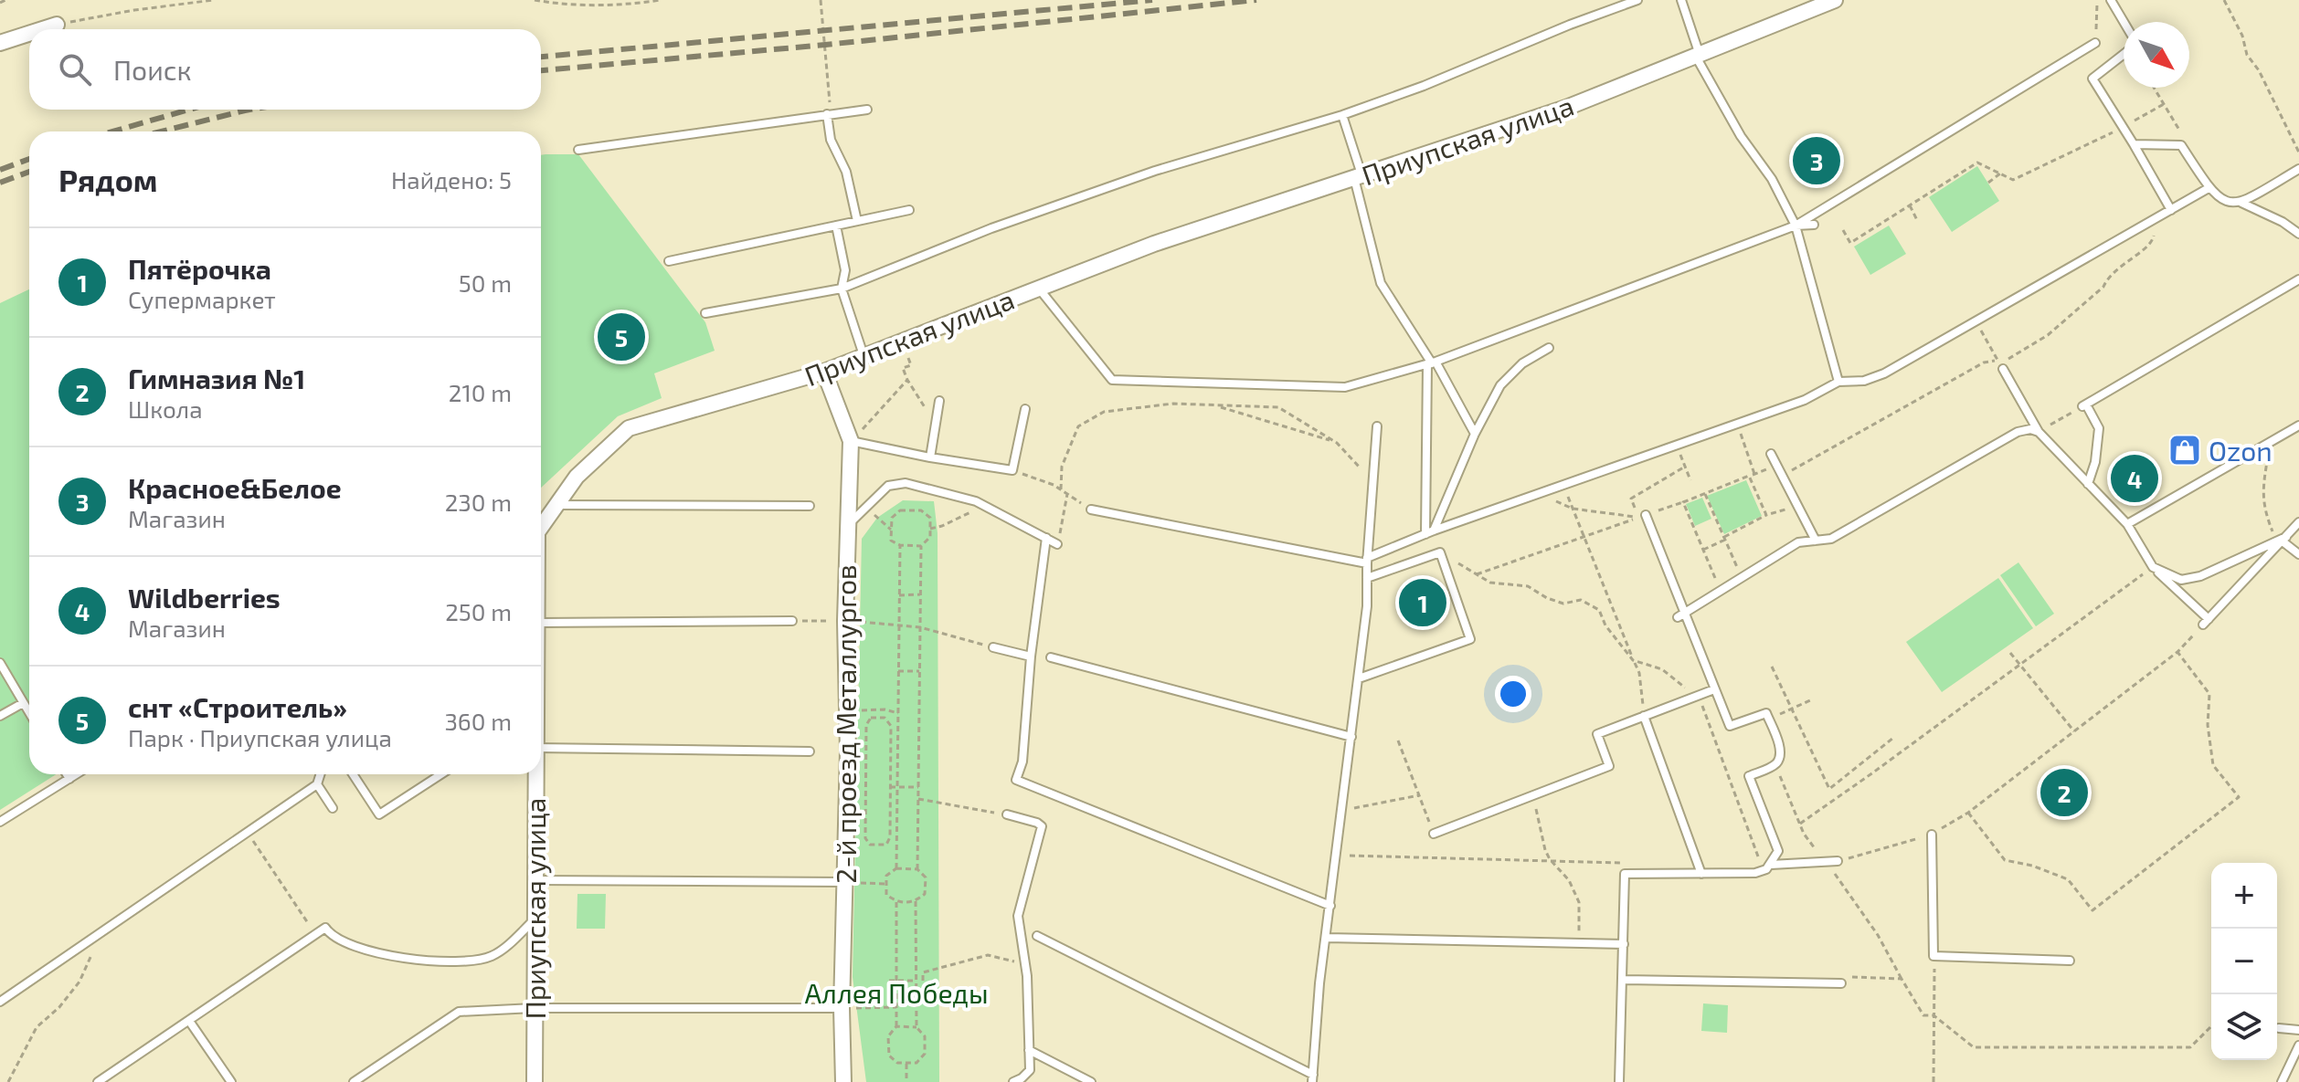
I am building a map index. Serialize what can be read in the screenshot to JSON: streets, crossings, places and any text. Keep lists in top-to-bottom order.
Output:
{
  "streets": {
    "street": ["Приупская улица", "2-й проезд Металлургов"]
  },
  "crossings": [
    ["Приупская улица", "2-й проезд Металлургов"]
  ],
  "parks": ["Аллея Победы"],
  "places": {
    "shop": ["Ozon"]
  },
  "north": "bottom right",
  "page": {
    "search": "Поиск",
    "heading": ["Рядом", "Найдено: 5"],
    "pins": [
      "3",
      "5",
      "4",
      "1",
      "2"
    ],
    "list": [
      {
        "mark": "1",
        "name": "Пятёрочка",
        "note": "Супермаркет",
        "value": "50 m"
      },
      {
        "mark": "2",
        "name": "Гимназия №1",
        "note": "Школа",
        "value": "210 m"
      },
      {
        "mark": "3",
        "name": "Красное&Белое",
        "note": "Магазин",
        "value": "230 m"
      },
      {
        "mark": "4",
        "name": "Wildberries",
        "note": "Магазин",
        "value": "250 m"
      },
      {
        "mark": "5",
        "name": "снт «Строитель»",
        "note": "Парк · Приупская улица",
        "value": "360 m"
      }
    ],
    "map_buttons": ["+", "−"]
  }
}
